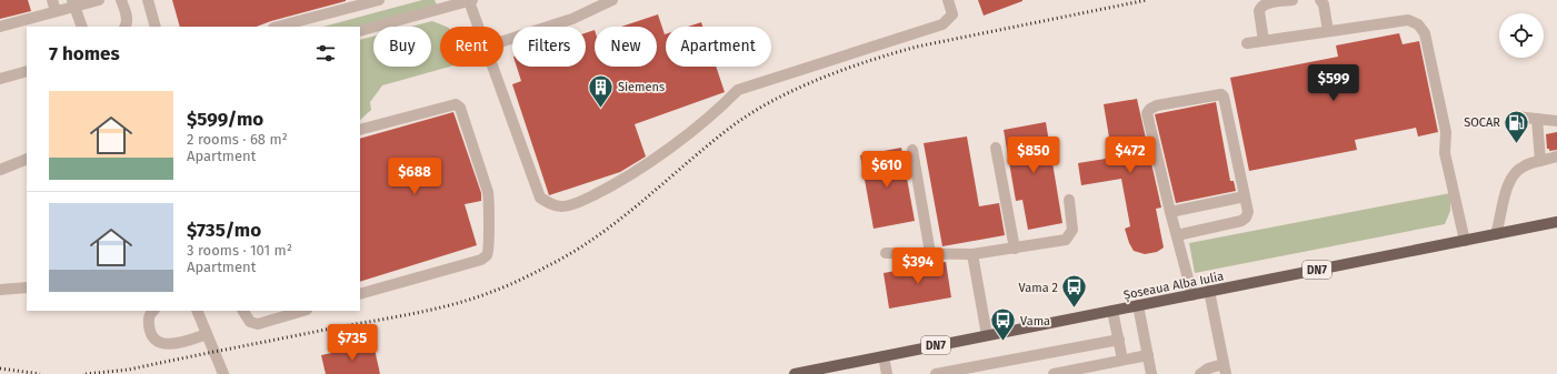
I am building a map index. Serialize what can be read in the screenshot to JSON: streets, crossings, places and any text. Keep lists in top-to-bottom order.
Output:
{
  "streets": {
    "main road": ["DN7", "Șoseaua Alba Iulia"]
  },
  "places": {
    "building": ["Siemens"],
    "fuel station": ["SOCAR"],
    "bus stop": ["Vama 2", "Vama"]
  },
  "page": {
    "chip": [
      "Buy",
      "Rent",
      "Filters",
      "New",
      "Apartment"
    ],
    "heading": "7 homes",
    "price": [
      "$599",
      "$850",
      "$472",
      "$610",
      "$688",
      "$394",
      "$735"
    ],
    "list": [
      {
        "name": "$599/mo",
        "note": "2 rooms · 68 m² · Apartment"
      },
      {
        "name": "$735/mo",
        "note": "3 rooms · 101 m² · Apartment"
      }
    ]
  }
}
